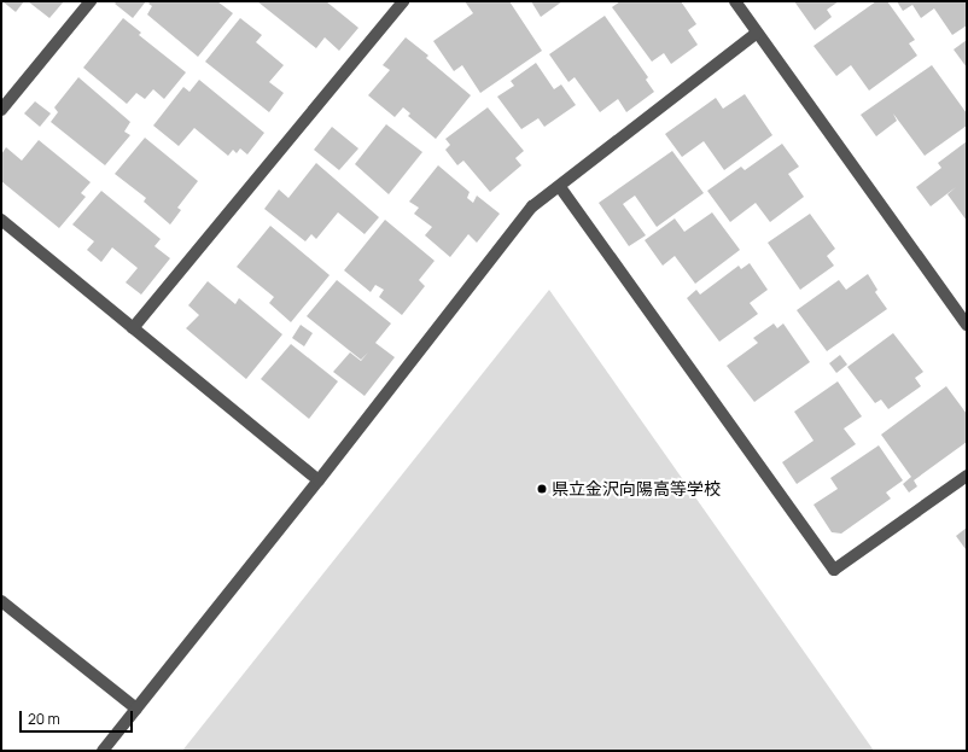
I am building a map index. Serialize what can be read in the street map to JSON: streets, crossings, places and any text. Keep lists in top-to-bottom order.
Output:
{
  "places": ["県立金沢向陽高等学校"],
  "scale_bar": "20 m"
}
